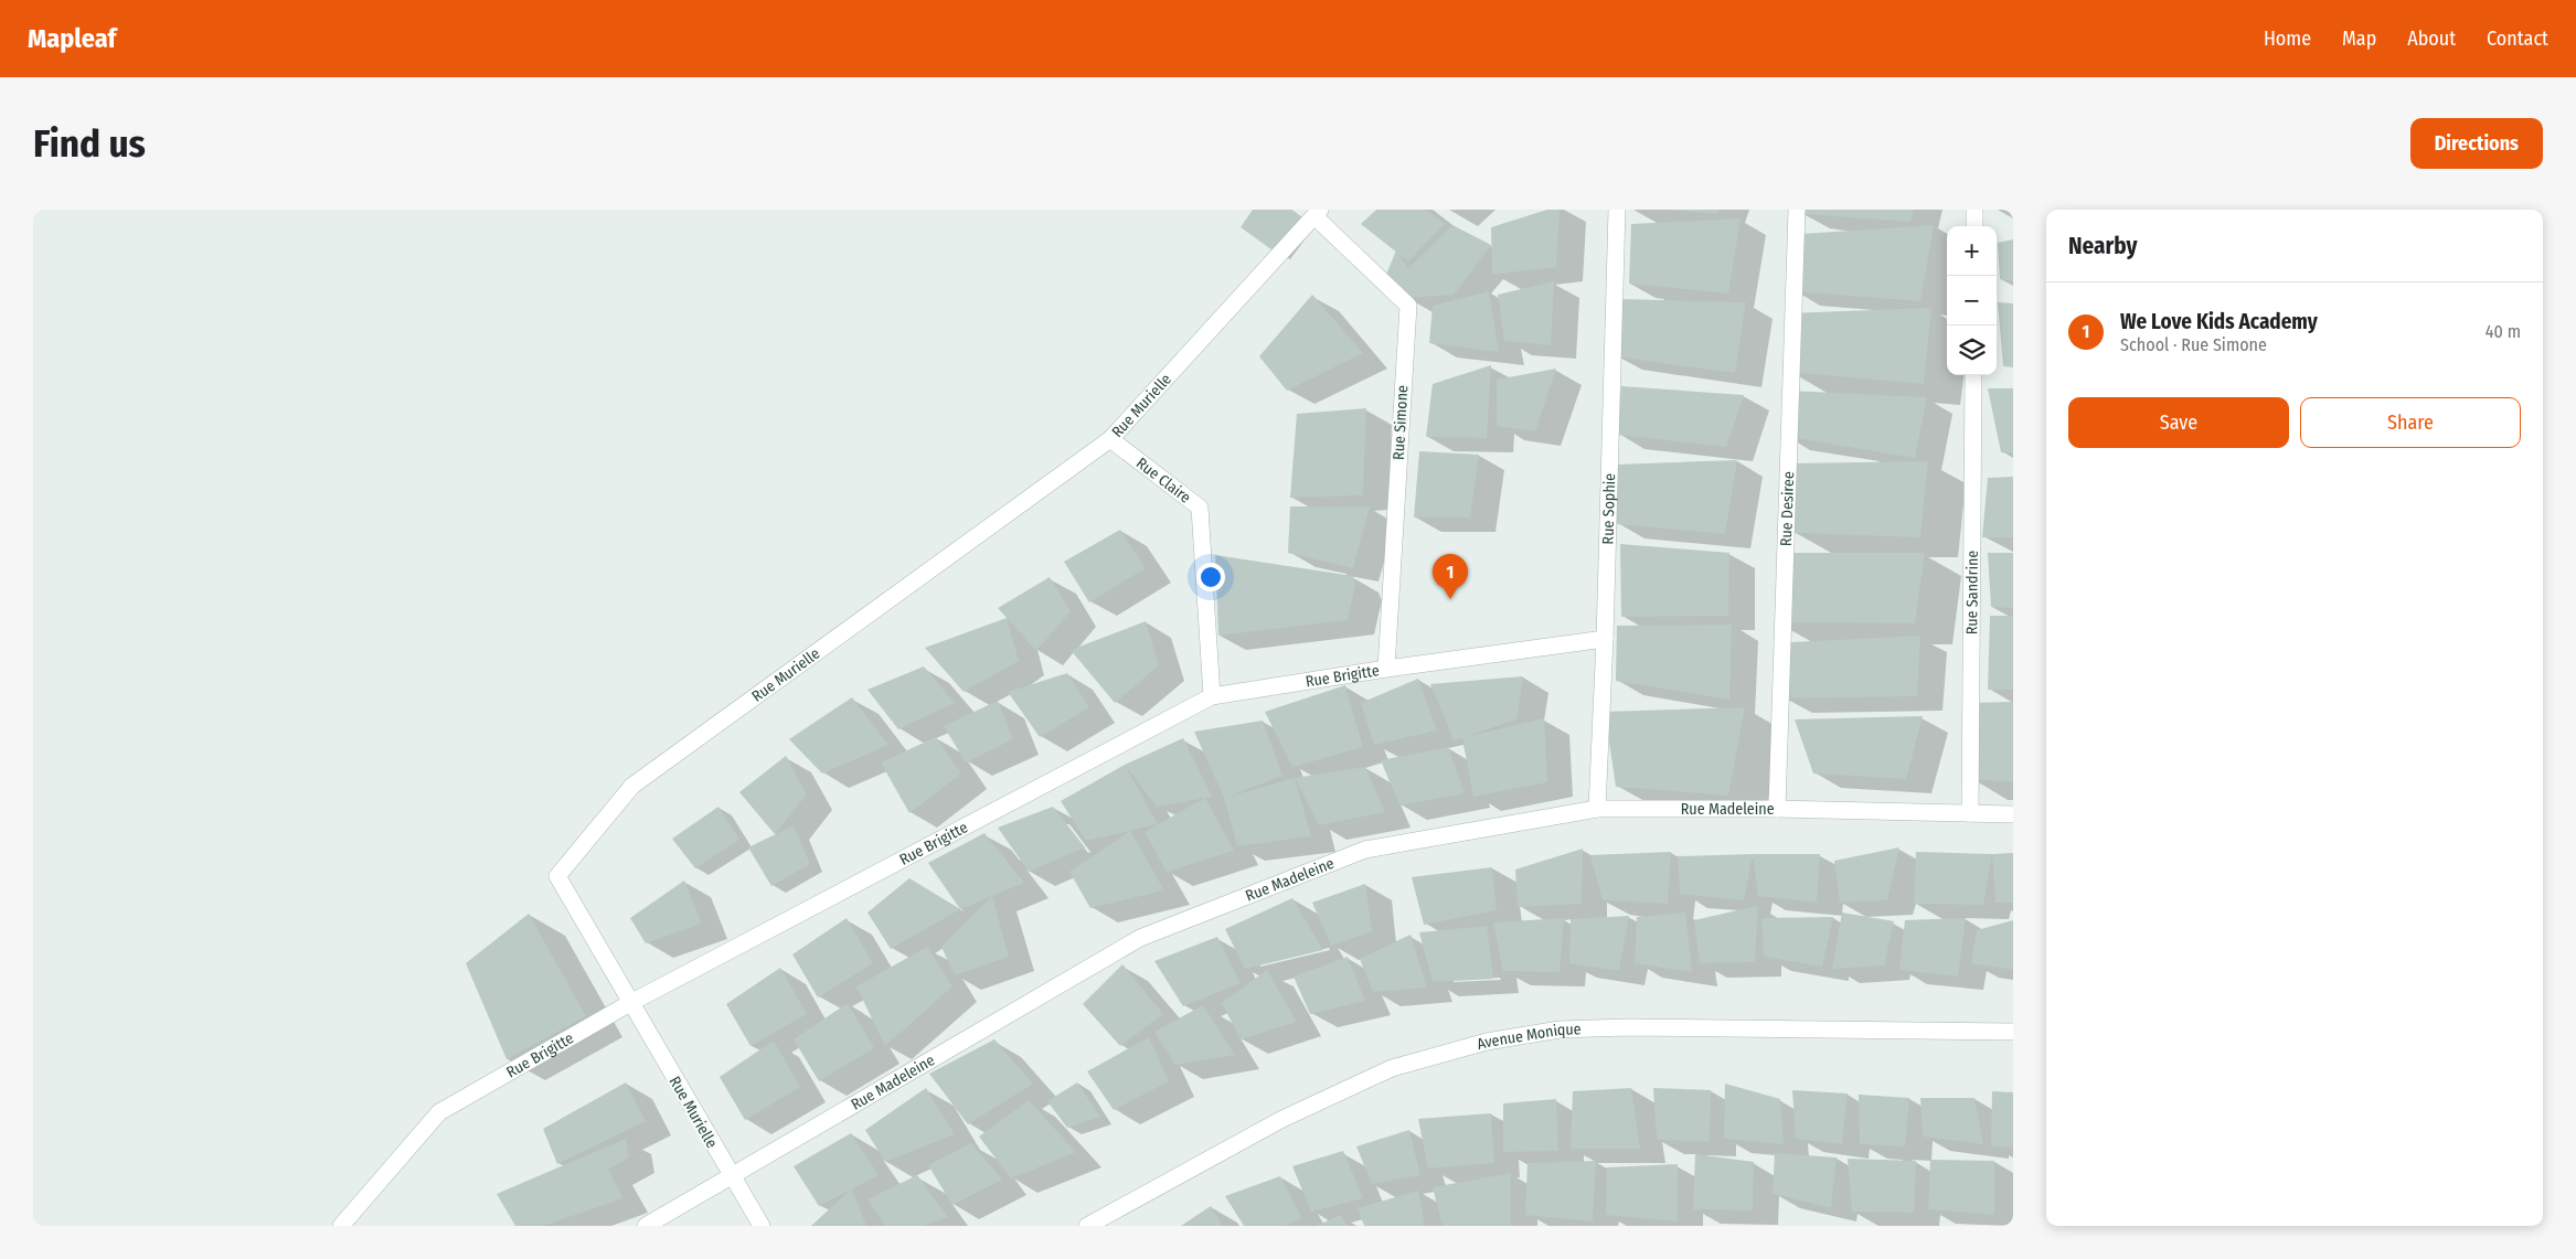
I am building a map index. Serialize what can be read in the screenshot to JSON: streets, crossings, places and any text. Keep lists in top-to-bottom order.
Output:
{
  "streets": {
    "street": [
      "Rue Murielle",
      "Rue Simone",
      "Rue Claire",
      "Rue Sophie",
      "Rue Desiree",
      "Rue Sandrine",
      "Rue Brigitte",
      "Rue Madeleine",
      "Avenue Monique"
    ]
  },
  "crossings": [
    ["Rue Murielle", "Rue Simone"],
    ["Rue Murielle", "Rue Claire"],
    ["Rue Murielle", "Rue Brigitte"],
    ["Rue Murielle", "Rue Madeleine"],
    ["Rue Simone", "Rue Brigitte"],
    ["Rue Claire", "Rue Brigitte"],
    ["Rue Sophie", "Rue Brigitte"],
    ["Rue Sophie", "Rue Madeleine"],
    ["Rue Desiree", "Rue Madeleine"],
    ["Rue Sandrine", "Rue Madeleine"]
  ],
  "page": {
    "header": "Mapleaf",
    "nav": [
      "Home",
      "Map",
      "About",
      "Contact"
    ],
    "buttons": [
      "Directions",
      ["Save", "Share"]
    ],
    "title": "Find us",
    "heading": "Nearby",
    "map_buttons": ["+", "−"],
    "list": [
      {
        "mark": "1",
        "name": "We Love Kids Academy",
        "note": "School · Rue Simone",
        "value": "40 m"
      }
    ],
    "pins": "1"
  }
}
